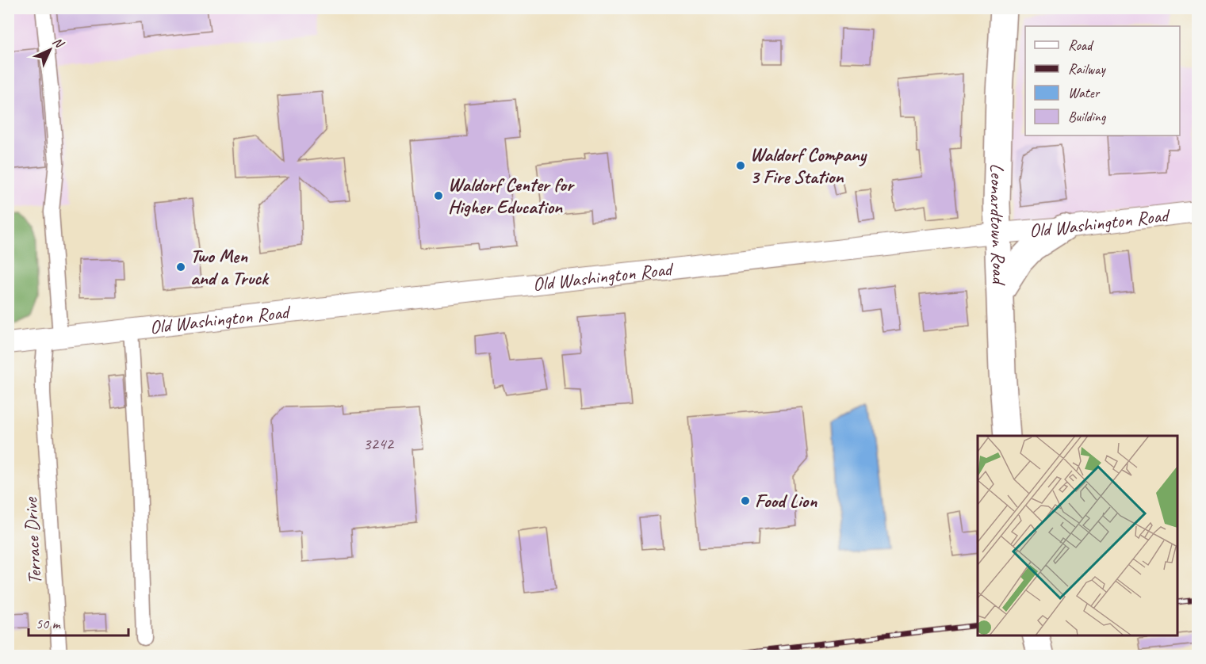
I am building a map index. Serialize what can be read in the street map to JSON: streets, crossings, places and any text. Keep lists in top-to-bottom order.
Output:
{
  "streets": {
    "highway": ["Leonardtown Road"],
    "main road": ["Old Washington Road"],
    "street": ["Terrace Drive"]
  },
  "crossings": [
    ["Leonardtown Road", "Old Washington Road"],
    ["Old Washington Road", "Terrace Drive"]
  ],
  "places": [
    "Waldorf Company 3 Fire Station",
    "Waldorf Center for Higher Education",
    "Two Men and a Truck",
    "Food Lion"
  ],
  "house_numbers": ["3242"],
  "legend": [
    "Road",
    "Railway",
    "Water",
    "Building"
  ],
  "scale_bar": "50 m",
  "north": "top right"
}
